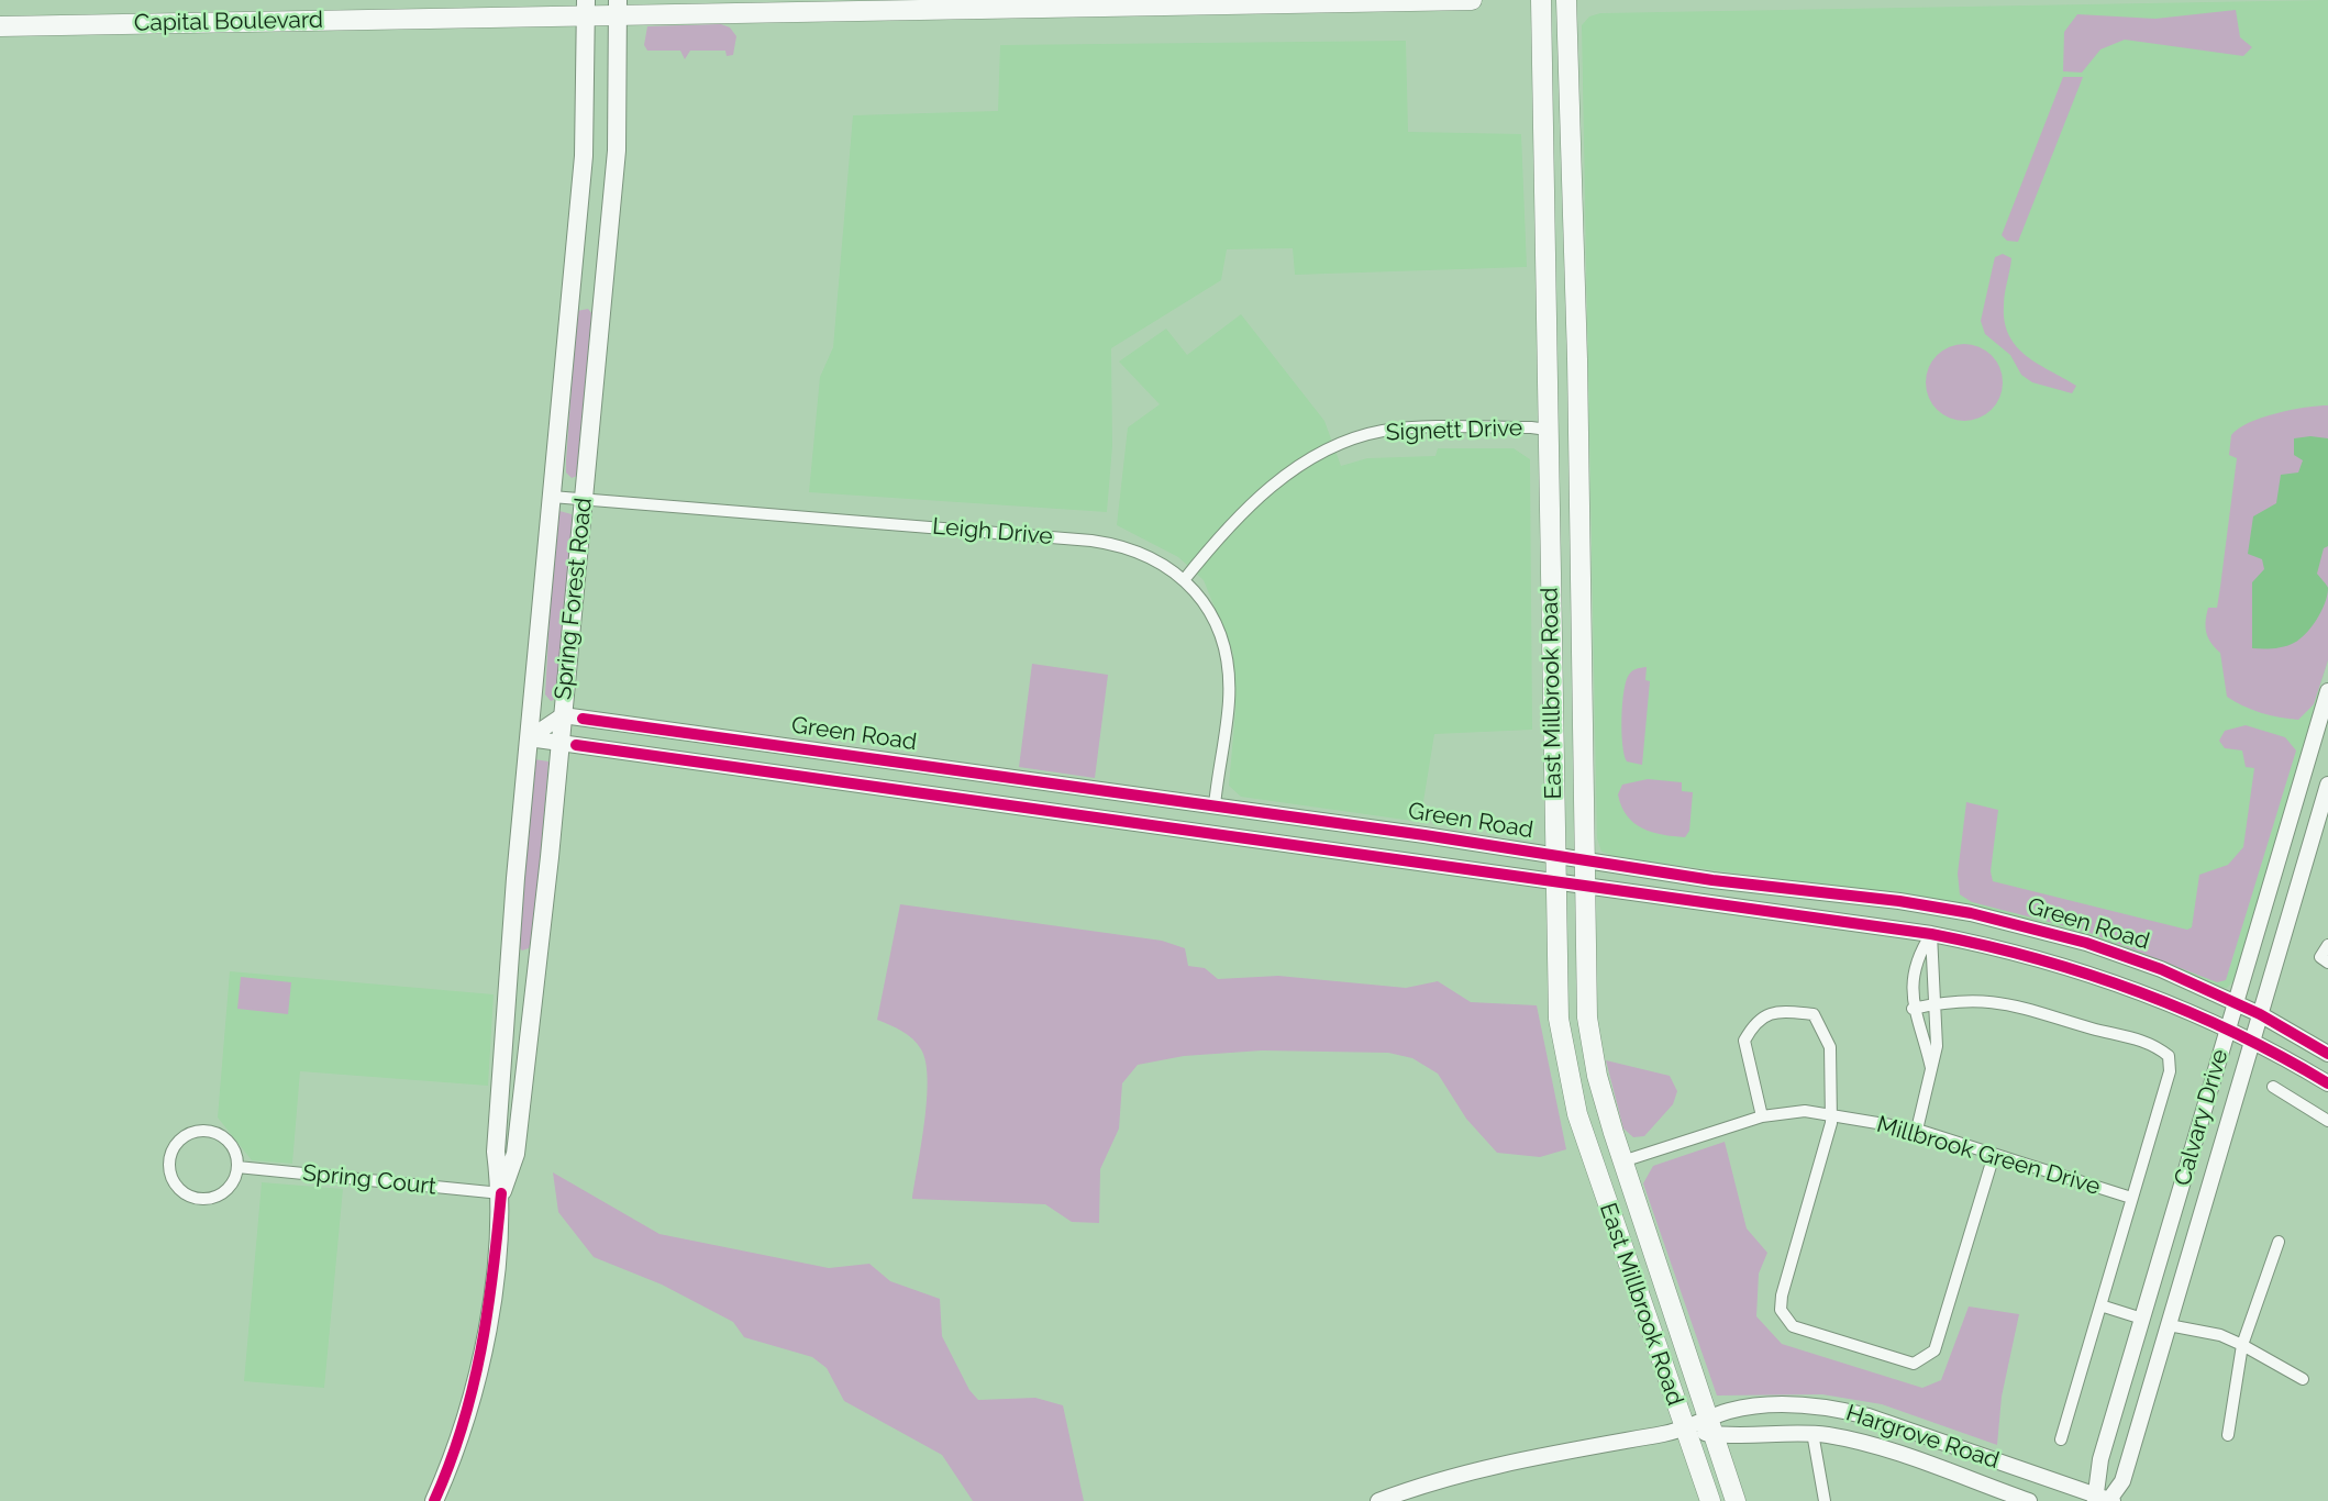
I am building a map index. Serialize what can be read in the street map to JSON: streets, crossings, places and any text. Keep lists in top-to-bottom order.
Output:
{
  "streets": {
    "main road": ["Capital Boulevard", "Spring Forest Road", "East Millbrook Road"],
    "street": [
      "Signett Drive",
      "Leigh Drive",
      "Green Road",
      "Calvary Drive",
      "Millbrook Green Drive",
      "Spring Court",
      "Hargrove Road"
    ]
  },
  "crossings": [
    ["Capital Boulevard", "Spring Forest Road"],
    ["Signett Drive", "Leigh Drive"],
    ["Signett Drive", "East Millbrook Road"],
    ["Leigh Drive", "Spring Forest Road"],
    ["Leigh Drive", "Green Road"],
    ["Spring Forest Road", "Green Road"],
    ["Spring Forest Road", "Spring Court"],
    ["East Millbrook Road", "Green Road"],
    ["East Millbrook Road", "Millbrook Green Drive"],
    ["East Millbrook Road", "Hargrove Road"],
    ["Green Road", "Calvary Drive"],
    ["Calvary Drive", "Hargrove Road"]
  ]
}
